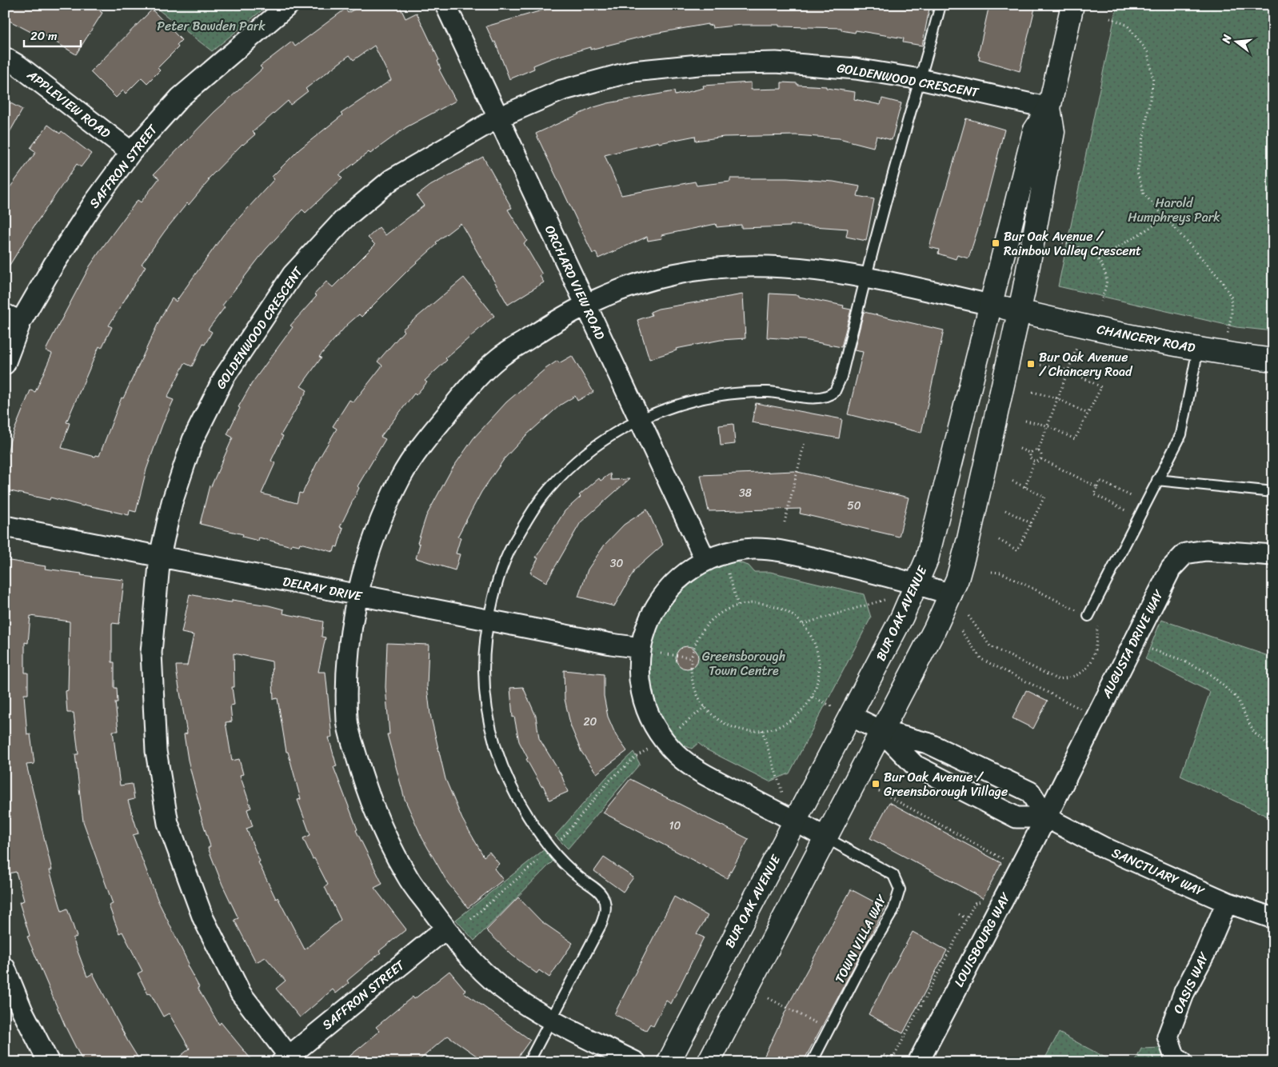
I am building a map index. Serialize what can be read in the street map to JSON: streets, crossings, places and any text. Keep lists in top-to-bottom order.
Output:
{
  "streets": {
    "street": [
      "GOLDENWOOD CRESCENT",
      "APPLEVIEW ROAD",
      "SAFFRON STREET",
      "ORCHARD VIEW ROAD",
      "CHANCERY ROAD",
      "DELRAY DRIVE",
      "BUR OAK AVENUE",
      "AUGUSTA DRIVE WAY",
      "SANCTUARY WAY",
      "LOUISBOURG WAY",
      "OASIS WAY"
    ],
    "lane": ["TOWN VILLA WAY"]
  },
  "crossings": [
    ["GOLDENWOOD CRESCENT", "SAFFRON STREET"],
    ["GOLDENWOOD CRESCENT", "ORCHARD VIEW ROAD"],
    ["GOLDENWOOD CRESCENT", "DELRAY DRIVE"],
    ["GOLDENWOOD CRESCENT", "BUR OAK AVENUE"],
    ["APPLEVIEW ROAD", "SAFFRON STREET"],
    ["CHANCERY ROAD", "BUR OAK AVENUE"],
    ["BUR OAK AVENUE", "SANCTUARY WAY"],
    ["BUR OAK AVENUE", "TOWN VILLA WAY"],
    ["AUGUSTA DRIVE WAY", "SANCTUARY WAY"],
    ["AUGUSTA DRIVE WAY", "LOUISBOURG WAY"],
    ["SANCTUARY WAY", "LOUISBOURG WAY"],
    ["SANCTUARY WAY", "OASIS WAY"]
  ],
  "parks": ["Peter Bawden Park", "Harold Humphreys Park", "Greensborough Town Centre"],
  "places": {
    "transit": ["Bur Oak Avenue / Rainbow Valley Crescent", "Bur Oak Avenue / Chancery Road", "Bur Oak Avenue / Greensborough Village"]
  },
  "house_numbers": [
    "38",
    "50",
    "30",
    "20",
    "10"
  ],
  "scale_bar": "20 m",
  "north": "left"
}
